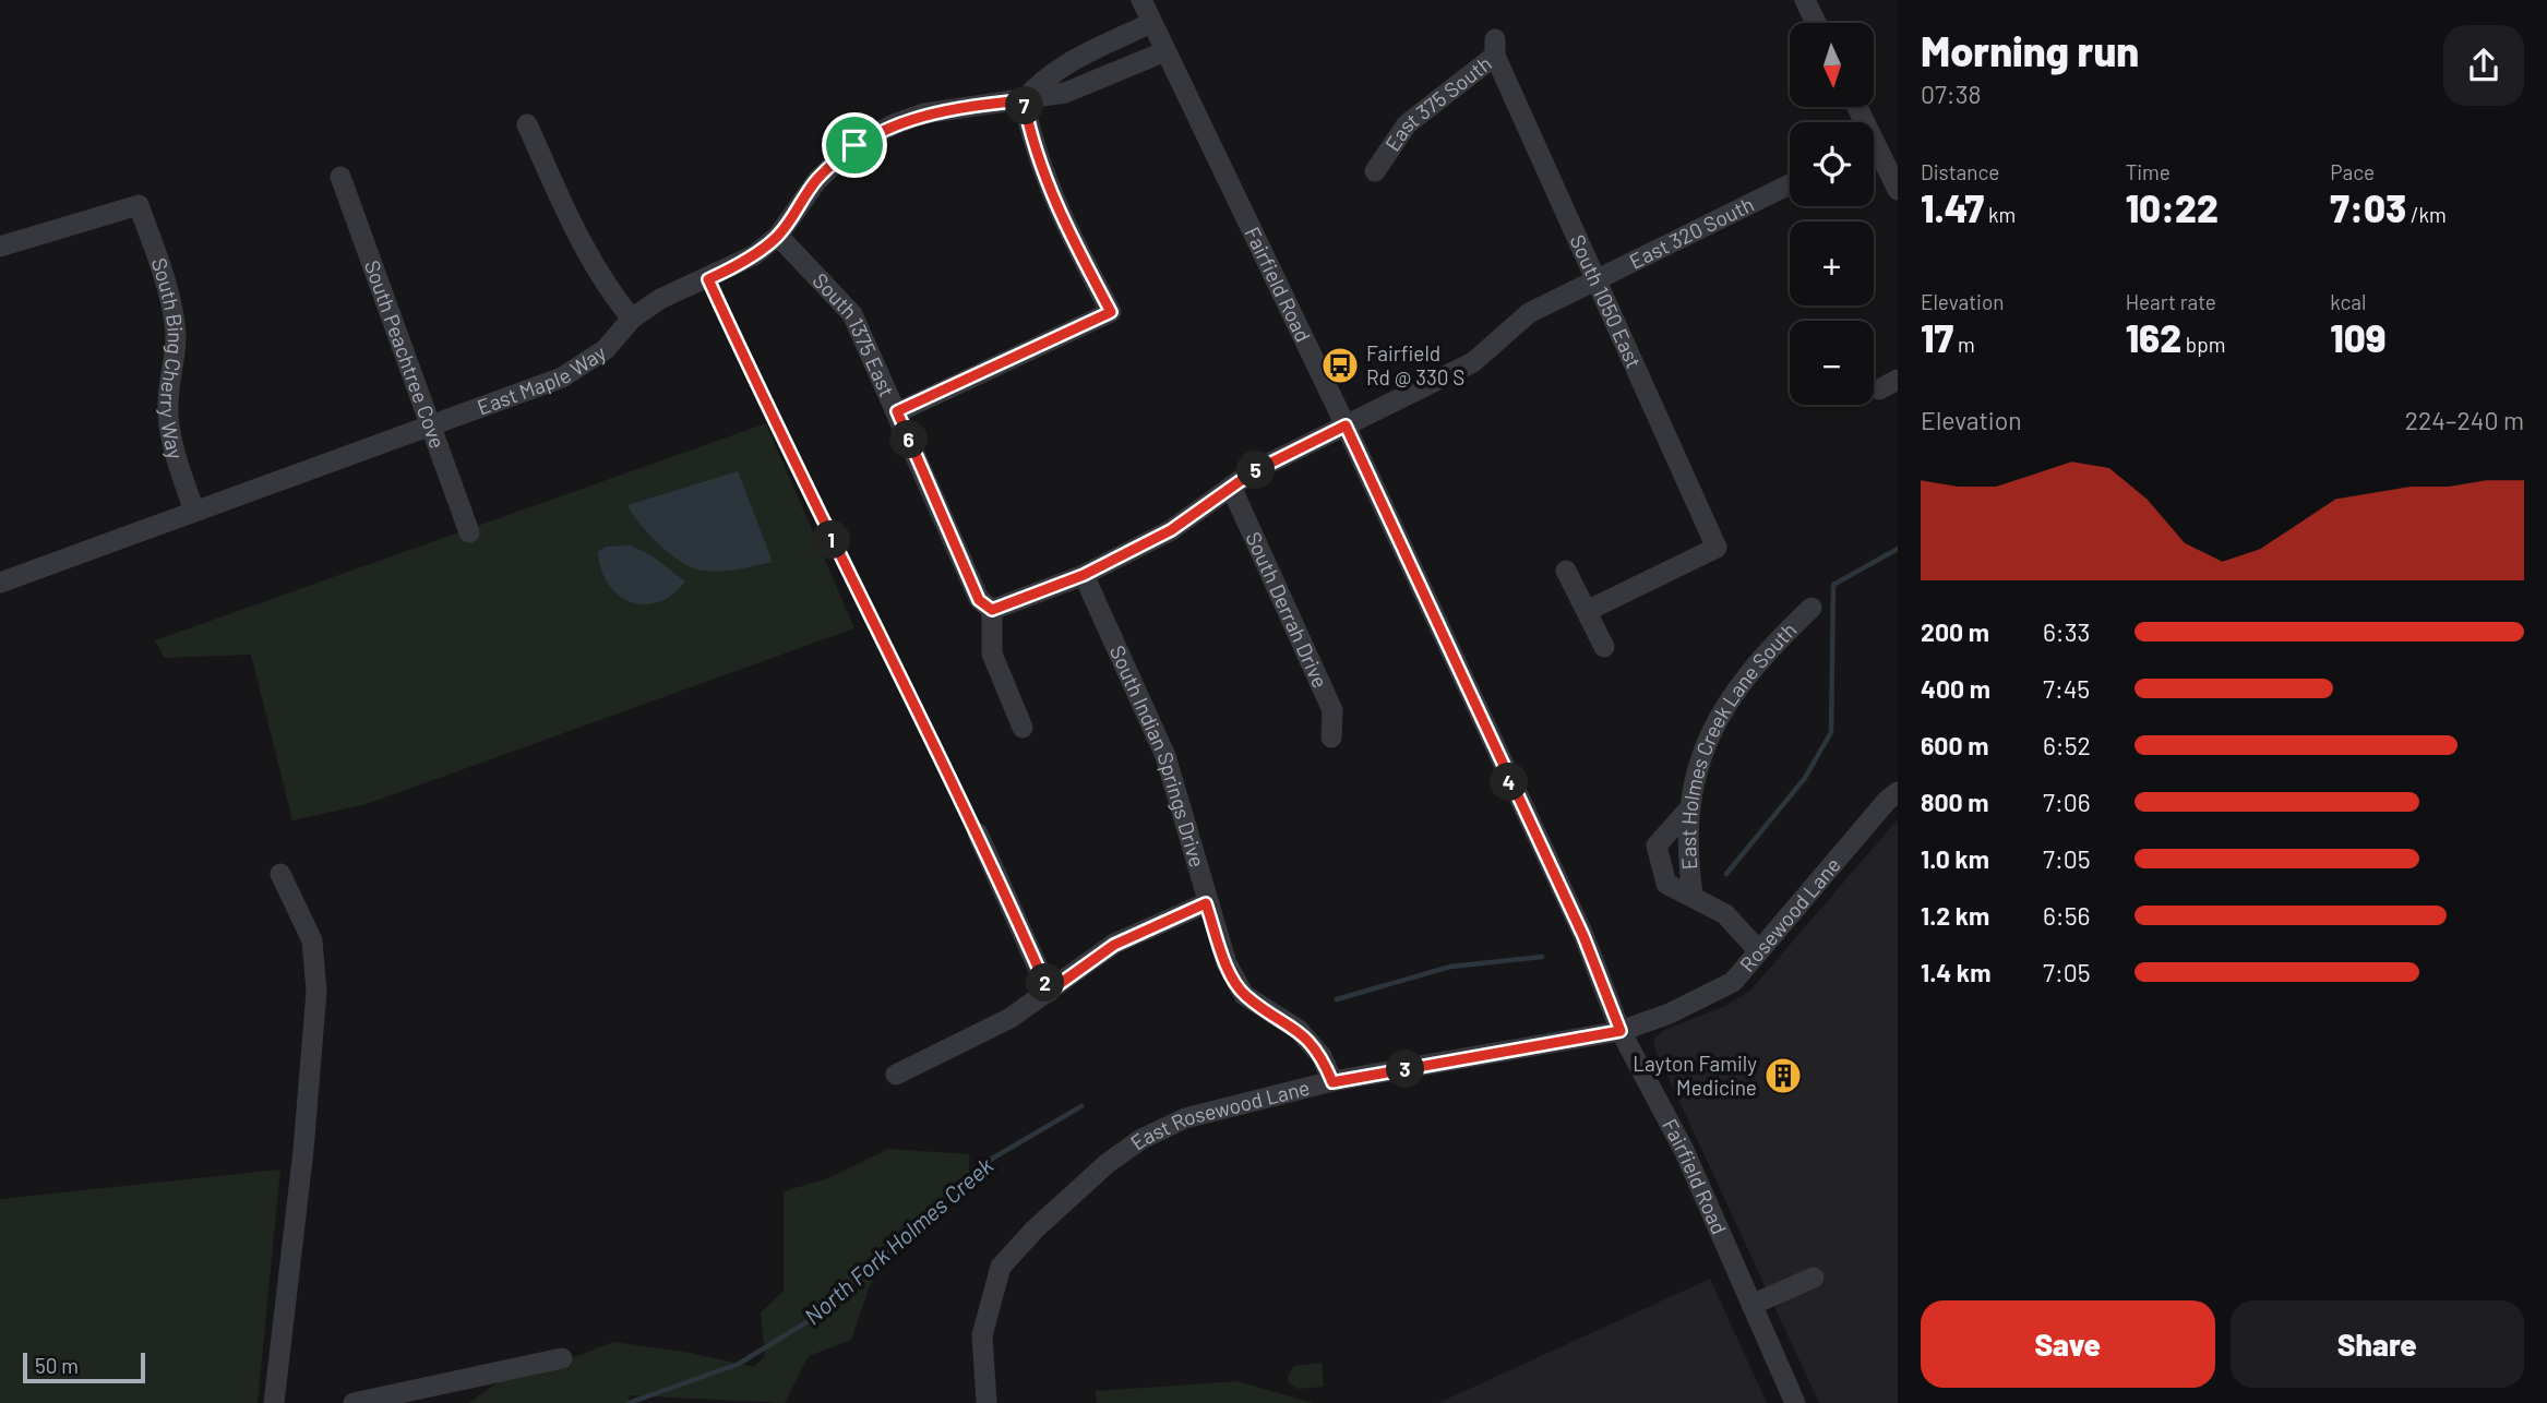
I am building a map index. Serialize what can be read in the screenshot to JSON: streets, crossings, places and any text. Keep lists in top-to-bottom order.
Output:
{
  "streets": {
    "street": [
      "East 375 South",
      "East 320 South",
      "Fairfield Road",
      "South 1050 East",
      "South 1375 East",
      "South Peachtree Cove",
      "South Bing Cherry Way",
      "East Maple Way",
      "South Derrah Drive",
      "East Holmes Creek Lane South",
      "South Indian Springs Drive",
      "Rosewood Lane",
      "East Rosewood Lane"
    ]
  },
  "crossings": [
    ["East 375 South", "South 1050 East"],
    ["East 320 South", "Fairfield Road"],
    ["East 320 South", "South 1050 East"],
    ["East 320 South", "South 1375 East"],
    ["East 320 South", "South Derrah Drive"],
    ["East 320 South", "South Indian Springs Drive"],
    ["Fairfield Road", "East Maple Way"],
    ["Fairfield Road", "Rosewood Lane"],
    ["Fairfield Road", "East Rosewood Lane"],
    ["South 1375 East", "East Maple Way"],
    ["South Peachtree Cove", "East Maple Way"],
    ["South Bing Cherry Way", "East Maple Way"],
    ["South Indian Springs Drive", "East Rosewood Lane"],
    ["Rosewood Lane", "East Rosewood Lane"]
  ],
  "water": ["North Fork Holmes Creek"],
  "places": {
    "bus stop": ["Fairfield Rd @ 330 S"],
    "building": ["Layton Family Medicine"]
  },
  "scale_bar": "50 m",
  "north": "bottom",
  "page": {
    "heading": ["Morning run", "07:38"],
    "map_buttons": ["+", "−"],
    "pins": [
      "7",
      "6",
      "5",
      "1",
      "4",
      "2",
      "3"
    ],
    "stats": [
      ["Distance", "1.47 km"],
      ["Time", "10:22"],
      ["Pace", "7:03 /km"],
      ["Elevation", "17 m"],
      ["Heart rate", "162 bpm"],
      ["kcal", "109"]
    ],
    "chart": ["Elevation", "224–240 m"],
    "list": [
      {
        "name": "200 m",
        "note": "6:33"
      },
      {
        "name": "400 m",
        "note": "7:45"
      },
      {
        "name": "600 m",
        "note": "6:52"
      },
      {
        "name": "800 m",
        "note": "7:06"
      },
      {
        "name": "1.0 km",
        "note": "7:05"
      },
      {
        "name": "1.2 km",
        "note": "6:56"
      },
      {
        "name": "1.4 km",
        "note": "7:05"
      }
    ],
    "buttons": ["Save", "Share"],
    "scale": "50 m"
  }
}
